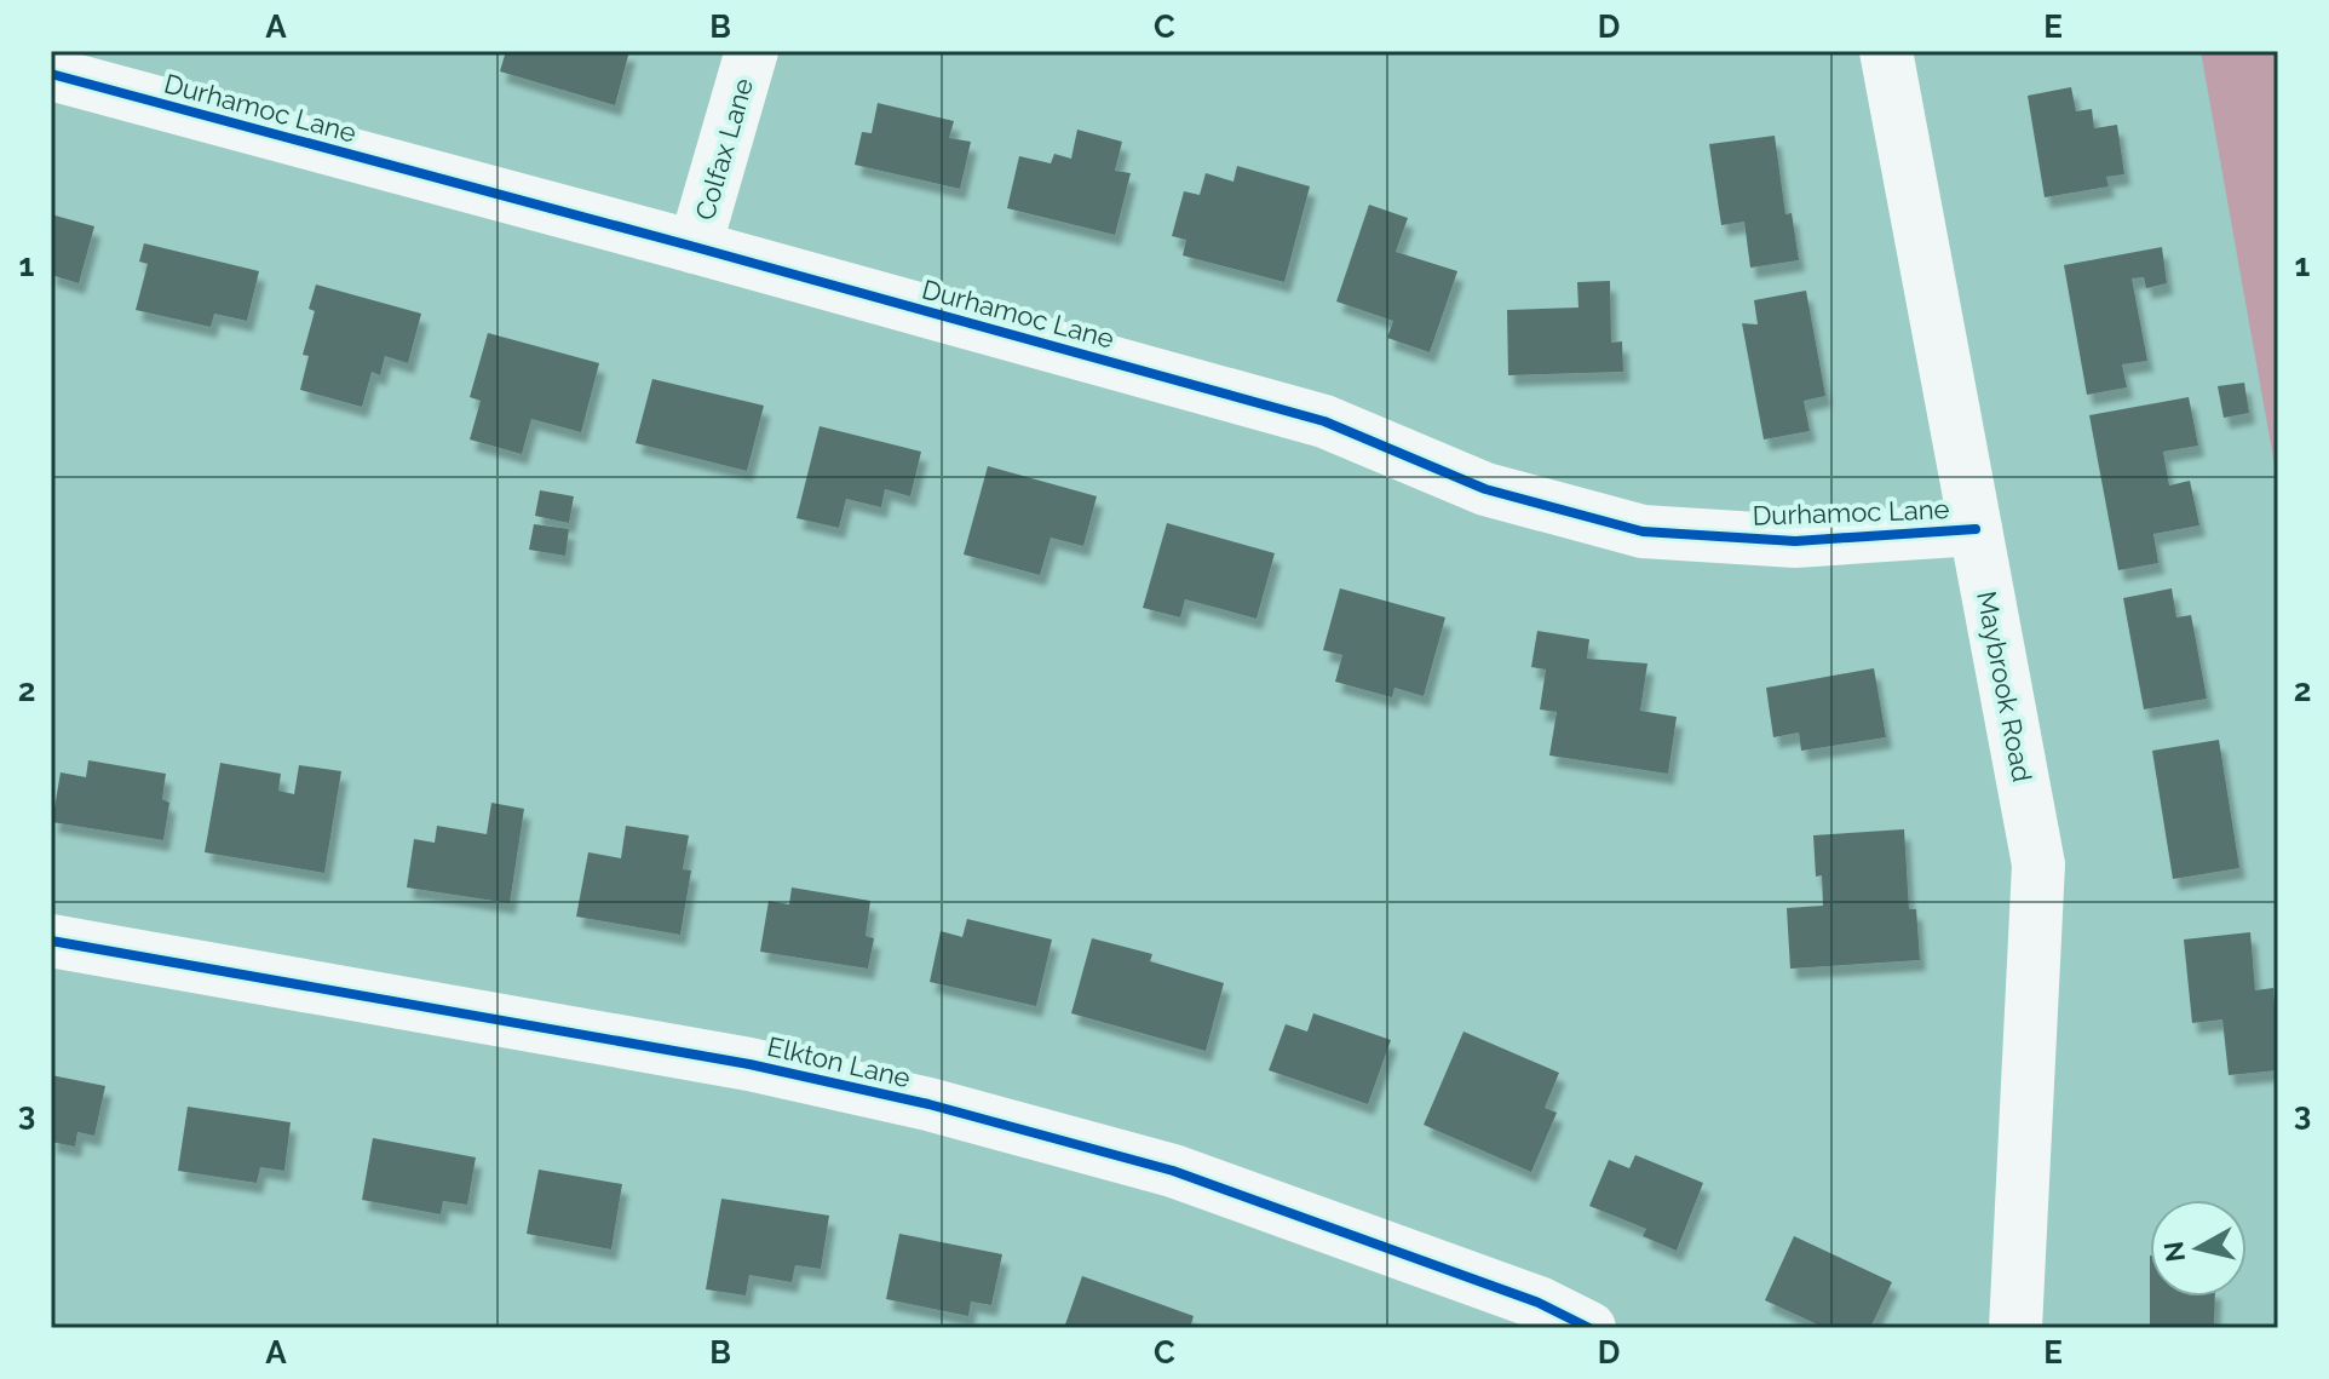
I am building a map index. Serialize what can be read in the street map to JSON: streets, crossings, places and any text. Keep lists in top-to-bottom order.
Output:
{
  "streets": {
    "street": [
      "Durhamoc Lane",
      "Colfax Lane",
      "Maybrook Road",
      "Elkton Lane"
    ]
  },
  "crossings": [
    ["Durhamoc Lane", "Colfax Lane"],
    ["Durhamoc Lane", "Maybrook Road"]
  ],
  "north": "left",
  "grid": {
    "columns": [
      "A",
      "B",
      "C",
      "D",
      "E"
    ],
    "rows": ["1", "2", "3"]
  }
}
